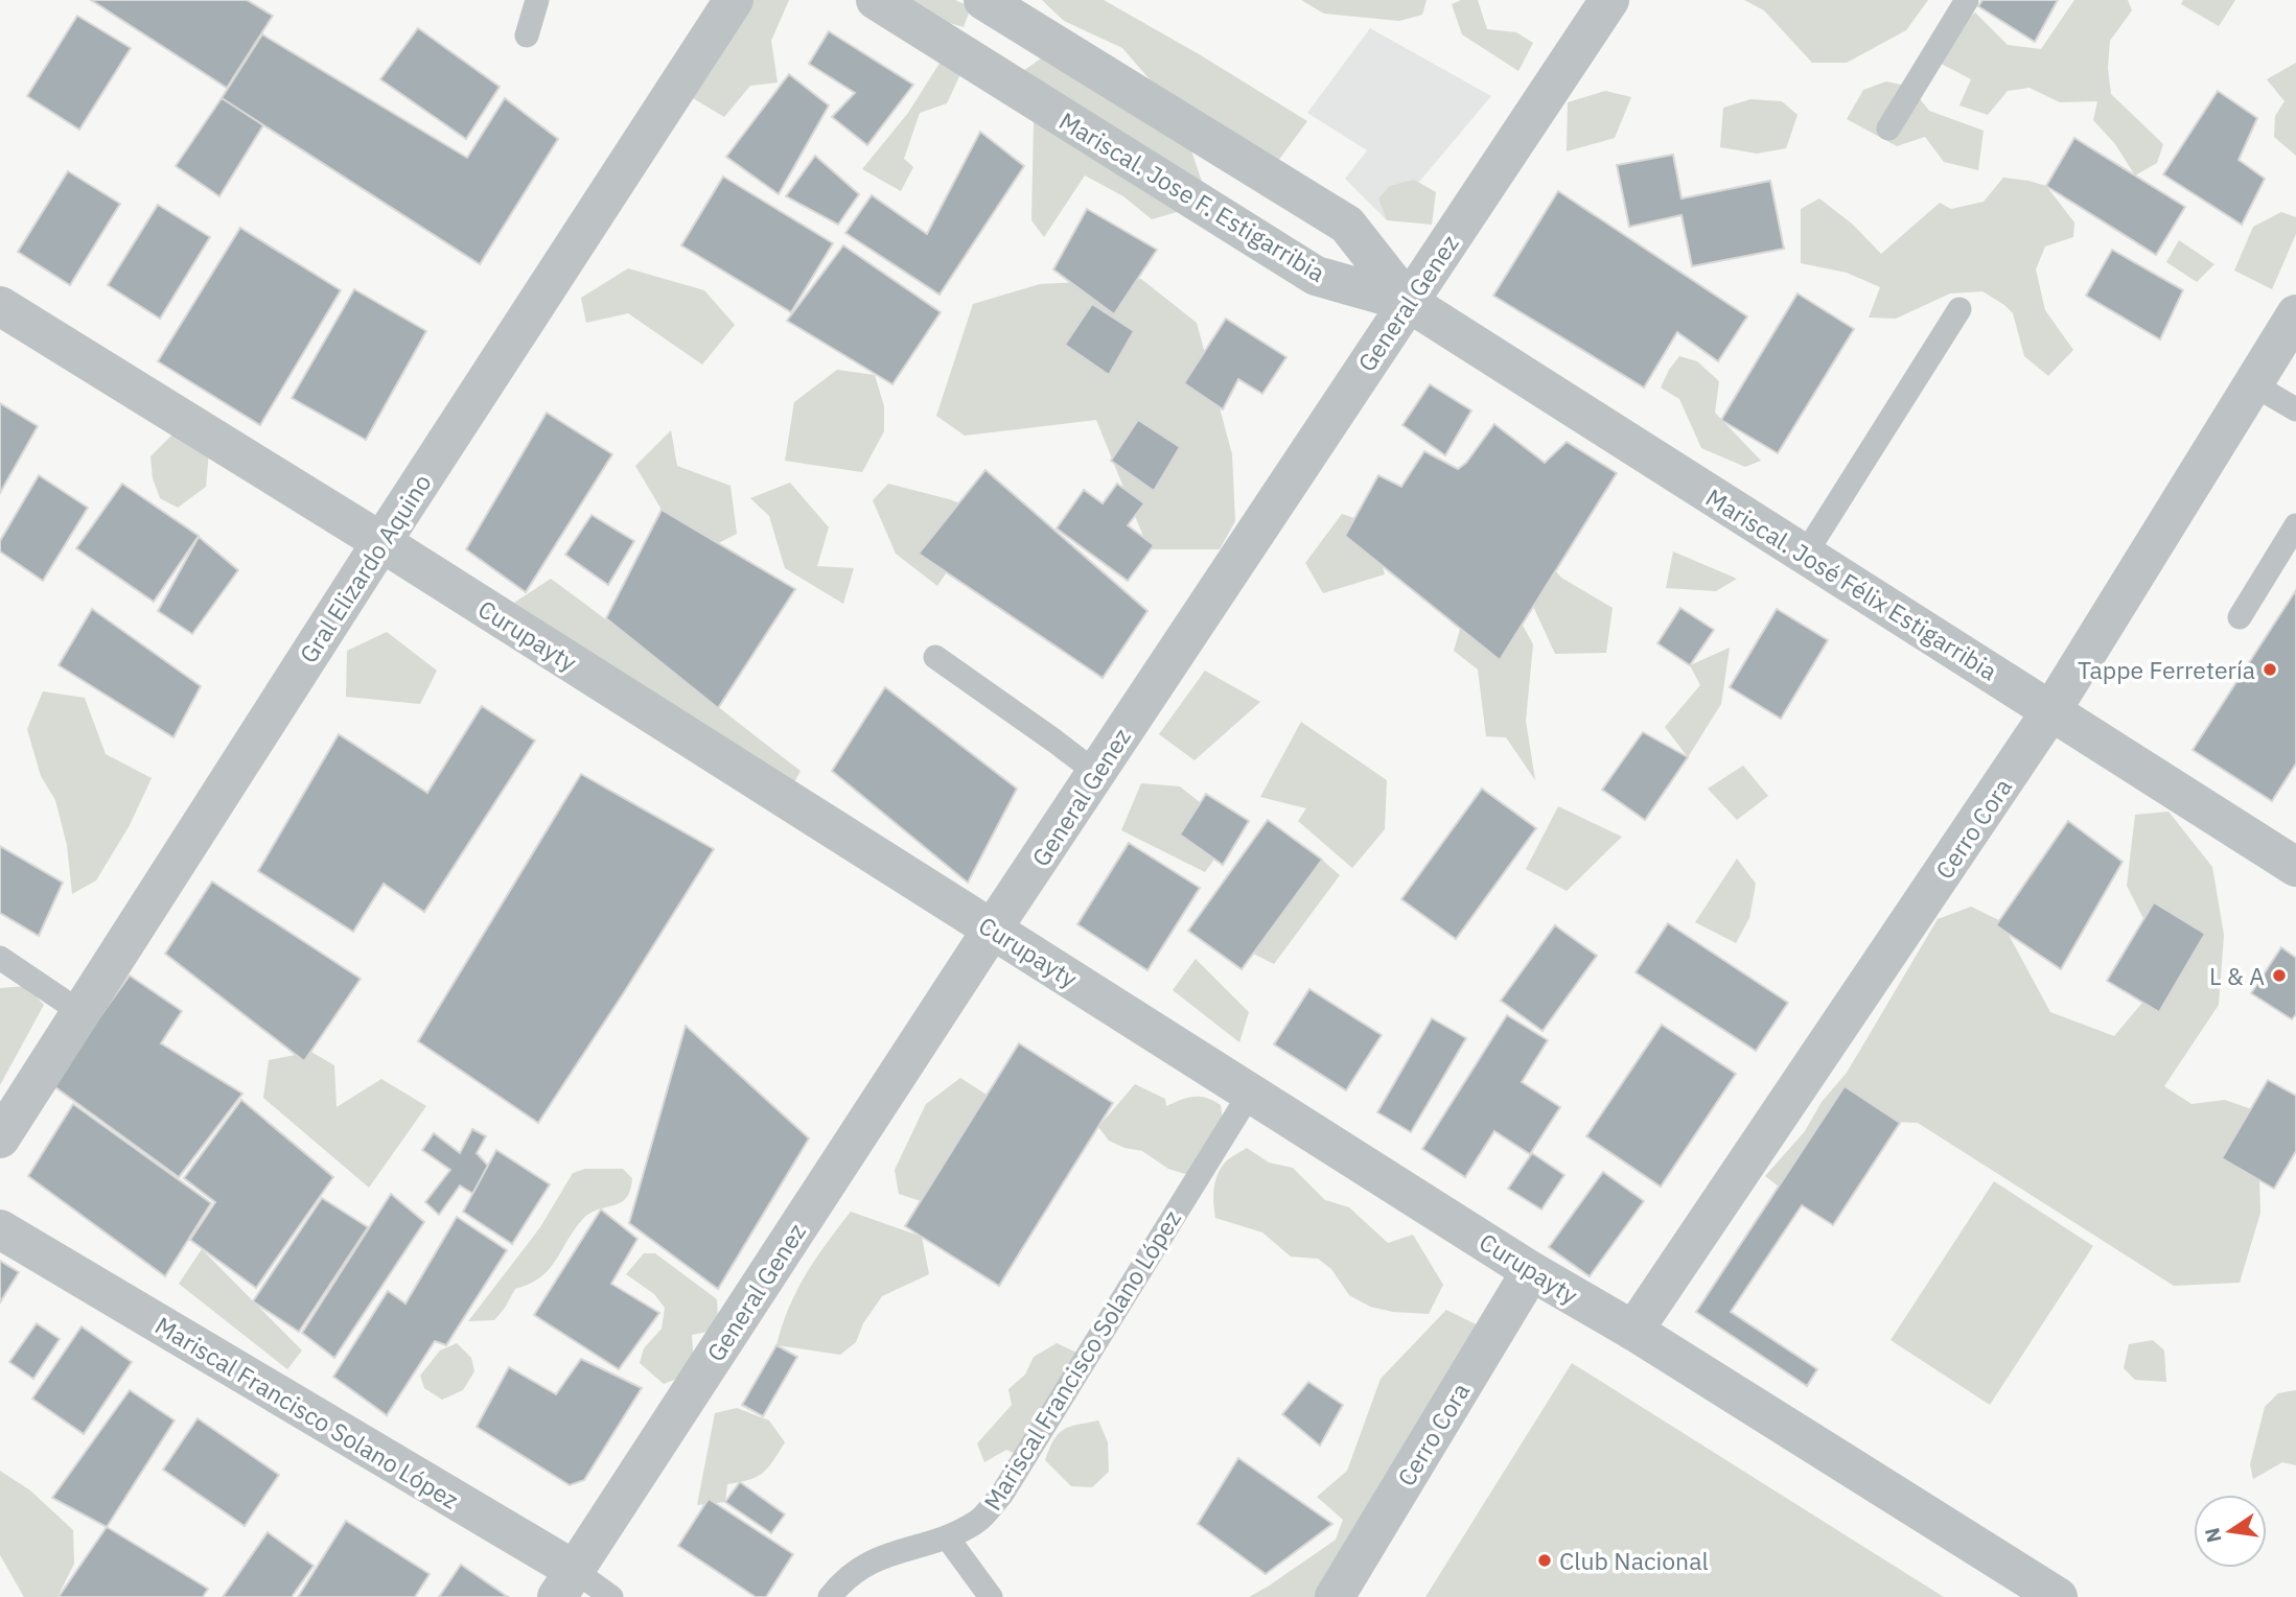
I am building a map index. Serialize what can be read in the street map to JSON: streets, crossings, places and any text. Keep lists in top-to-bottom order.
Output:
{
  "streets": {
    "street": [
      "Mariscal. Jose F. Estigarribia",
      "General Genez",
      "Gral Elizardo Aquino",
      "Mariscal. José Félix Estigarribia",
      "Curupayty",
      "Cerro Cora",
      "Mariscal Francisco Solano López"
    ]
  },
  "crossings": [
    ["Mariscal. Jose F. Estigarribia", "General Genez"],
    ["Mariscal. Jose F. Estigarribia", "Mariscal. José Félix Estigarribia"],
    ["General Genez", "Mariscal. José Félix Estigarribia"],
    ["General Genez", "Curupayty"],
    ["General Genez", "Mariscal Francisco Solano López"],
    ["Gral Elizardo Aquino", "Curupayty"],
    ["Mariscal. José Félix Estigarribia", "Cerro Cora"],
    ["Curupayty", "Cerro Cora"],
    ["Curupayty", "Mariscal Francisco Solano López"]
  ],
  "places": ["Tappe Ferretería", "L & A", "Club Nacional"],
  "north": "left"
}
